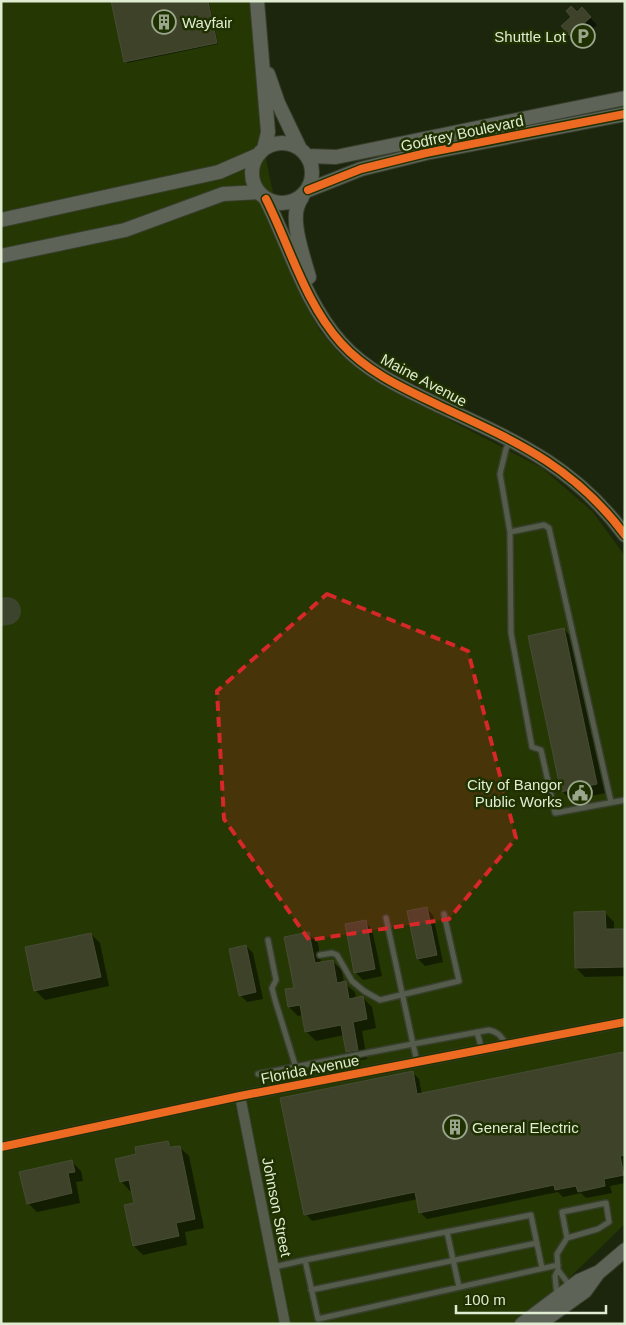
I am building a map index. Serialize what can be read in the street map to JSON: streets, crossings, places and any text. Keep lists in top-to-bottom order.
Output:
{
  "streets": {
    "street": [
      "Godfrey Boulevard",
      "Maine Avenue",
      "Florida Avenue",
      "Johnson Street"
    ]
  },
  "crossings": [
    ["Godfrey Boulevard", "Maine Avenue"],
    ["Florida Avenue", "Johnson Street"]
  ],
  "places": {
    "building": ["Wayfair", "General Electric"],
    "parking": ["Shuttle Lot"],
    "public building": ["City of Bangor Public Works"]
  },
  "scale_bar": "100 m"
}
